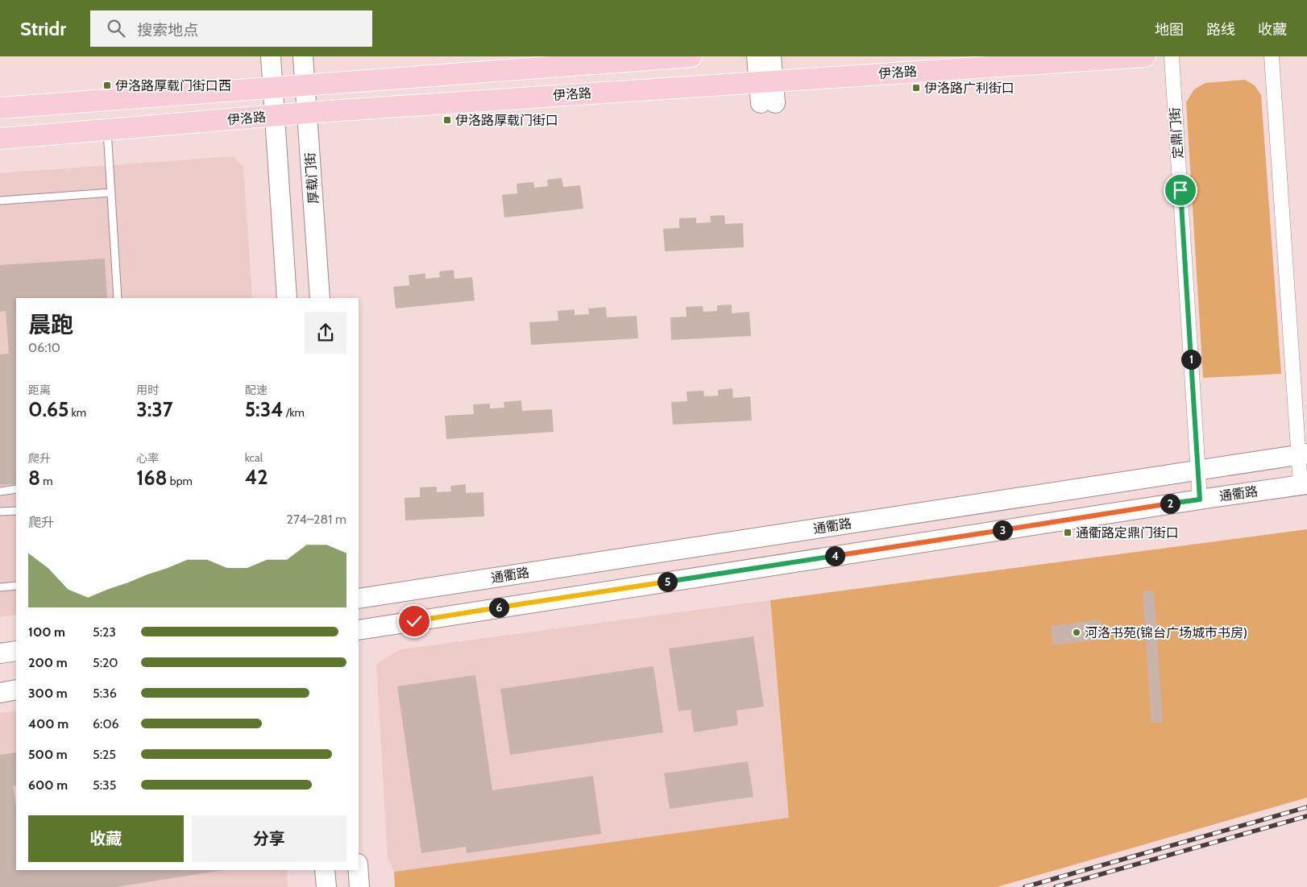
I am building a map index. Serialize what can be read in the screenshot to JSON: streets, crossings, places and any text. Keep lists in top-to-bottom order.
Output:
{
  "streets": {
    "main road": ["伊洛路"],
    "street": ["定鼎门街", "厚载门街", "通衢路"]
  },
  "crossings": [
    ["伊洛路", "厚载门街"],
    ["定鼎门街", "通衢路"]
  ],
  "places": {
    "transit": [
      "伊洛路厚载门街口西",
      "伊洛路广利街口",
      "伊洛路厚载门街口",
      "通衢路定鼎门街口"
    ],
    "other": ["河洛书苑(锦台广场城市书房)"]
  },
  "page": {
    "header": "Stridr",
    "search": "搜索地点",
    "nav": ["地图", "路线", "收藏"],
    "heading": ["晨跑", "06:10"],
    "pins": [
      "1",
      "2",
      "3",
      "4",
      "5",
      "6"
    ],
    "stats": [
      ["距离", "0.65 km"],
      ["用时", "3:37"],
      ["配速", "5:34 /km"],
      ["爬升", "8 m"],
      ["心率", "168 bpm"],
      ["kcal", "42"]
    ],
    "chart": ["爬升", "274–281 m"],
    "list": [
      {
        "name": "100 m",
        "note": "5:23"
      },
      {
        "name": "200 m",
        "note": "5:20"
      },
      {
        "name": "300 m",
        "note": "5:36"
      },
      {
        "name": "400 m",
        "note": "6:06"
      },
      {
        "name": "500 m",
        "note": "5:25"
      },
      {
        "name": "600 m",
        "note": "5:35"
      }
    ],
    "buttons": ["收藏", "分享"]
  }
}
